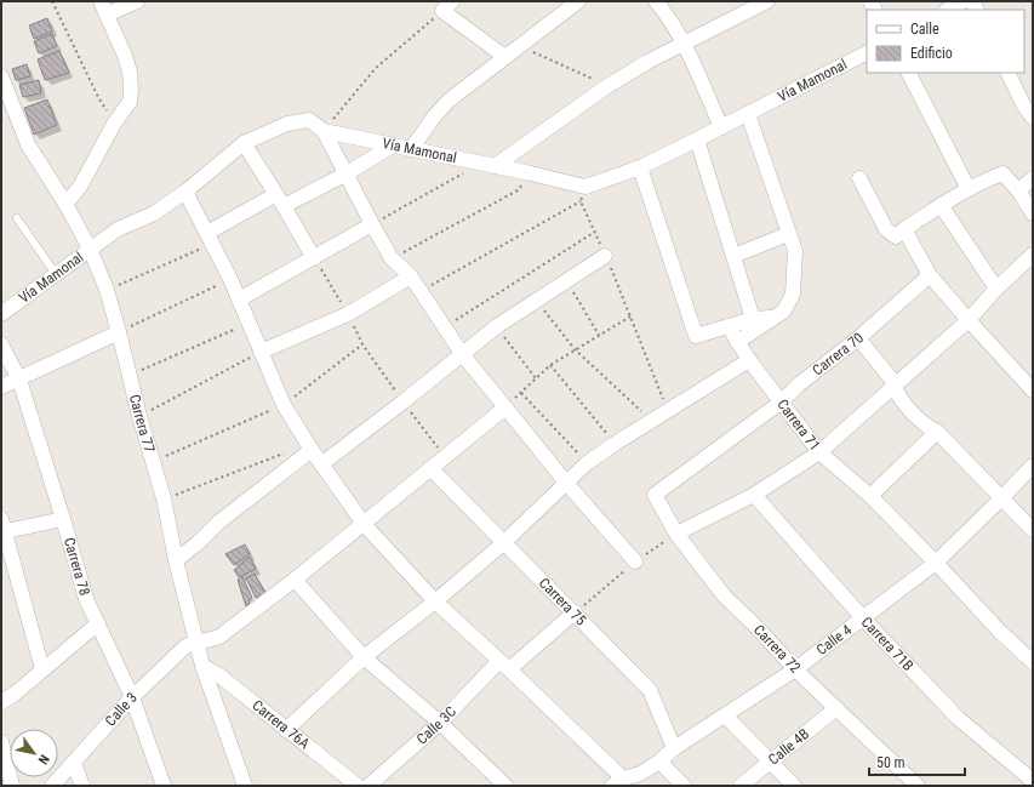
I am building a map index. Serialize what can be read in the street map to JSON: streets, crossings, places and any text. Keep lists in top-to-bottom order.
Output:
{
  "streets": {
    "street": [
      "Vía Mamonal",
      "Carrera 70",
      "Carrera 77",
      "Carrera 71",
      "Carrera 78",
      "Carrera 75",
      "Calle 4",
      "Carrera 71B",
      "Carrera 72",
      "Calle 3",
      "Carrera 76A",
      "Calle 3C",
      "Calle 4B"
    ]
  },
  "crossings": [
    ["Vía Mamonal", "Carrera 77"],
    ["Carrera 70", "Carrera 71"],
    ["Carrera 70", "Calle 4"],
    ["Carrera 70", "Carrera 72"],
    ["Carrera 77", "Calle 3"],
    ["Carrera 77", "Carrera 76A"],
    ["Carrera 71", "Calle 4"],
    ["Carrera 78", "Calle 3"],
    ["Carrera 75", "Calle 4"],
    ["Carrera 75", "Calle 3C"],
    ["Calle 4", "Carrera 71B"],
    ["Calle 4", "Carrera 72"],
    ["Carrera 72", "Calle 4B"]
  ],
  "legend": ["Calle", "Edificio"],
  "scale_bar": "50 m",
  "north": "bottom right"
}
